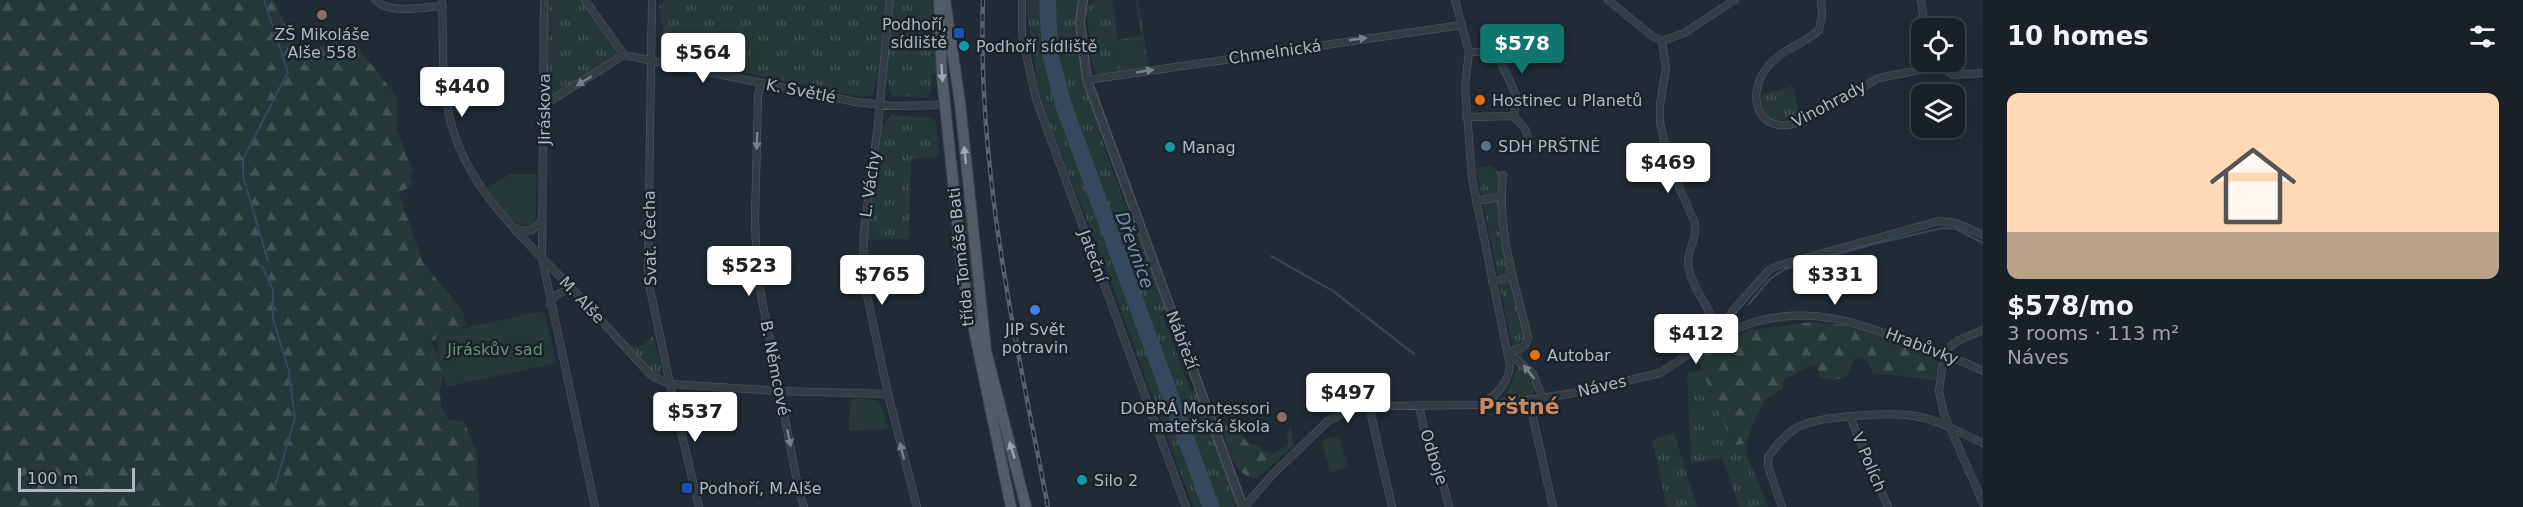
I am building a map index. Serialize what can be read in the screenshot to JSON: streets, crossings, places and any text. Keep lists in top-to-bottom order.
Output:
{
  "streets": {
    "main road": ["třída Tomáše Bati"],
    "street": [
      "Chmelnická",
      "K. Světlé",
      "Vinohrady",
      "Jiráskova",
      "L. Váchy",
      "Svat. Čecha",
      "Jateční",
      "M. Alše",
      "Nábřeží",
      "Hrabůvky",
      "B. Němcové",
      "Náves",
      "Odboje",
      "V Polích"
    ]
  },
  "crossings": [
    ["Chmelnická", "Nábřeží"],
    ["K. Světlé", "L. Váchy"],
    ["K. Světlé", "Svat. Čecha"],
    ["K. Světlé", "třída Tomáše Bati"],
    ["K. Světlé", "B. Němcové"],
    ["Jiráskova", "M. Alše"],
    ["L. Váchy", "M. Alše"],
    ["Svat. Čecha", "M. Alše"],
    ["M. Alše", "B. Němcové"],
    ["Nábřeží", "Náves"],
    ["Hrabůvky", "Náves"],
    ["Náves", "Odboje"]
  ],
  "one_way": ["Chmelnická", "B. Němcové"],
  "districts": ["Prštné"],
  "water": ["Dřevnice"],
  "parks": ["Jiráskův sad"],
  "places": {
    "other": [
      "ZŠ Mikoláše Alše 558",
      "Podhoří sídliště",
      "Hostinec u Planetů",
      "SDH PRŠTNÉ",
      "Manag",
      "JIP Svět potravin",
      "Autobar",
      "DOBRÁ Montessori mateřská škola",
      "Silo 2"
    ],
    "transit": ["Podhoří, sídliště", "Podhoří, M.Alše"]
  },
  "scale_bar": "100 m",
  "page": {
    "heading": "10 homes",
    "price": [
      "$578",
      "$564",
      "$440",
      "$469",
      "$523",
      "$765",
      "$331",
      "$412",
      "$497",
      "$537"
    ],
    "list": [
      {
        "name": "$578/mo",
        "note": "3 rooms · 113 m² · Náves"
      }
    ],
    "scale": "100 m"
  }
}
